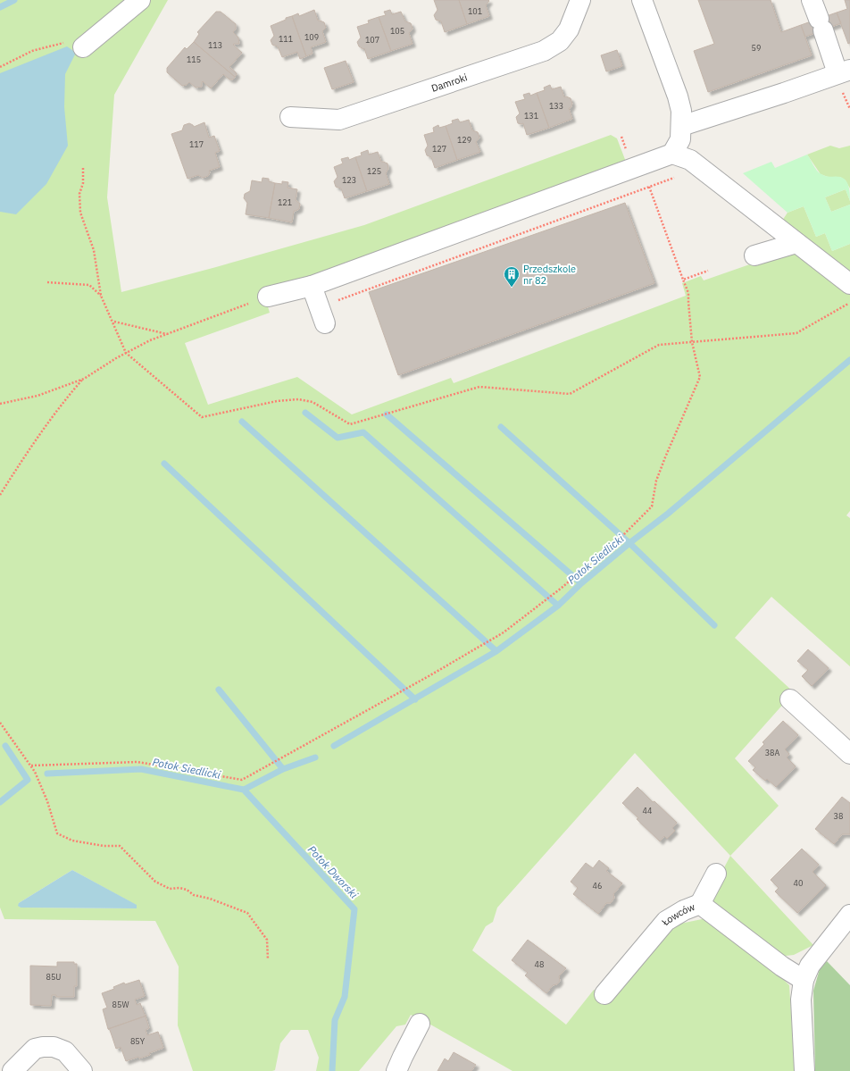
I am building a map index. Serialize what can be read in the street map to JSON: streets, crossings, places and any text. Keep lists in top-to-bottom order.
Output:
{
  "streets": {
    "street": ["Damroki", "Łowców"]
  },
  "water": ["Potok Siedlicki", "Potok Dworski"],
  "places": {
    "building": ["Przedszkole nr 82"]
  },
  "house_numbers": [
    "101",
    "105",
    "109",
    "111",
    "107",
    "113",
    "59",
    "115",
    "133",
    "131",
    "129",
    "117",
    "127",
    "125",
    "123",
    "121",
    "38A",
    "44",
    "38",
    "40",
    "46",
    "48",
    "85U",
    "85W",
    "85Y"
  ]
}
